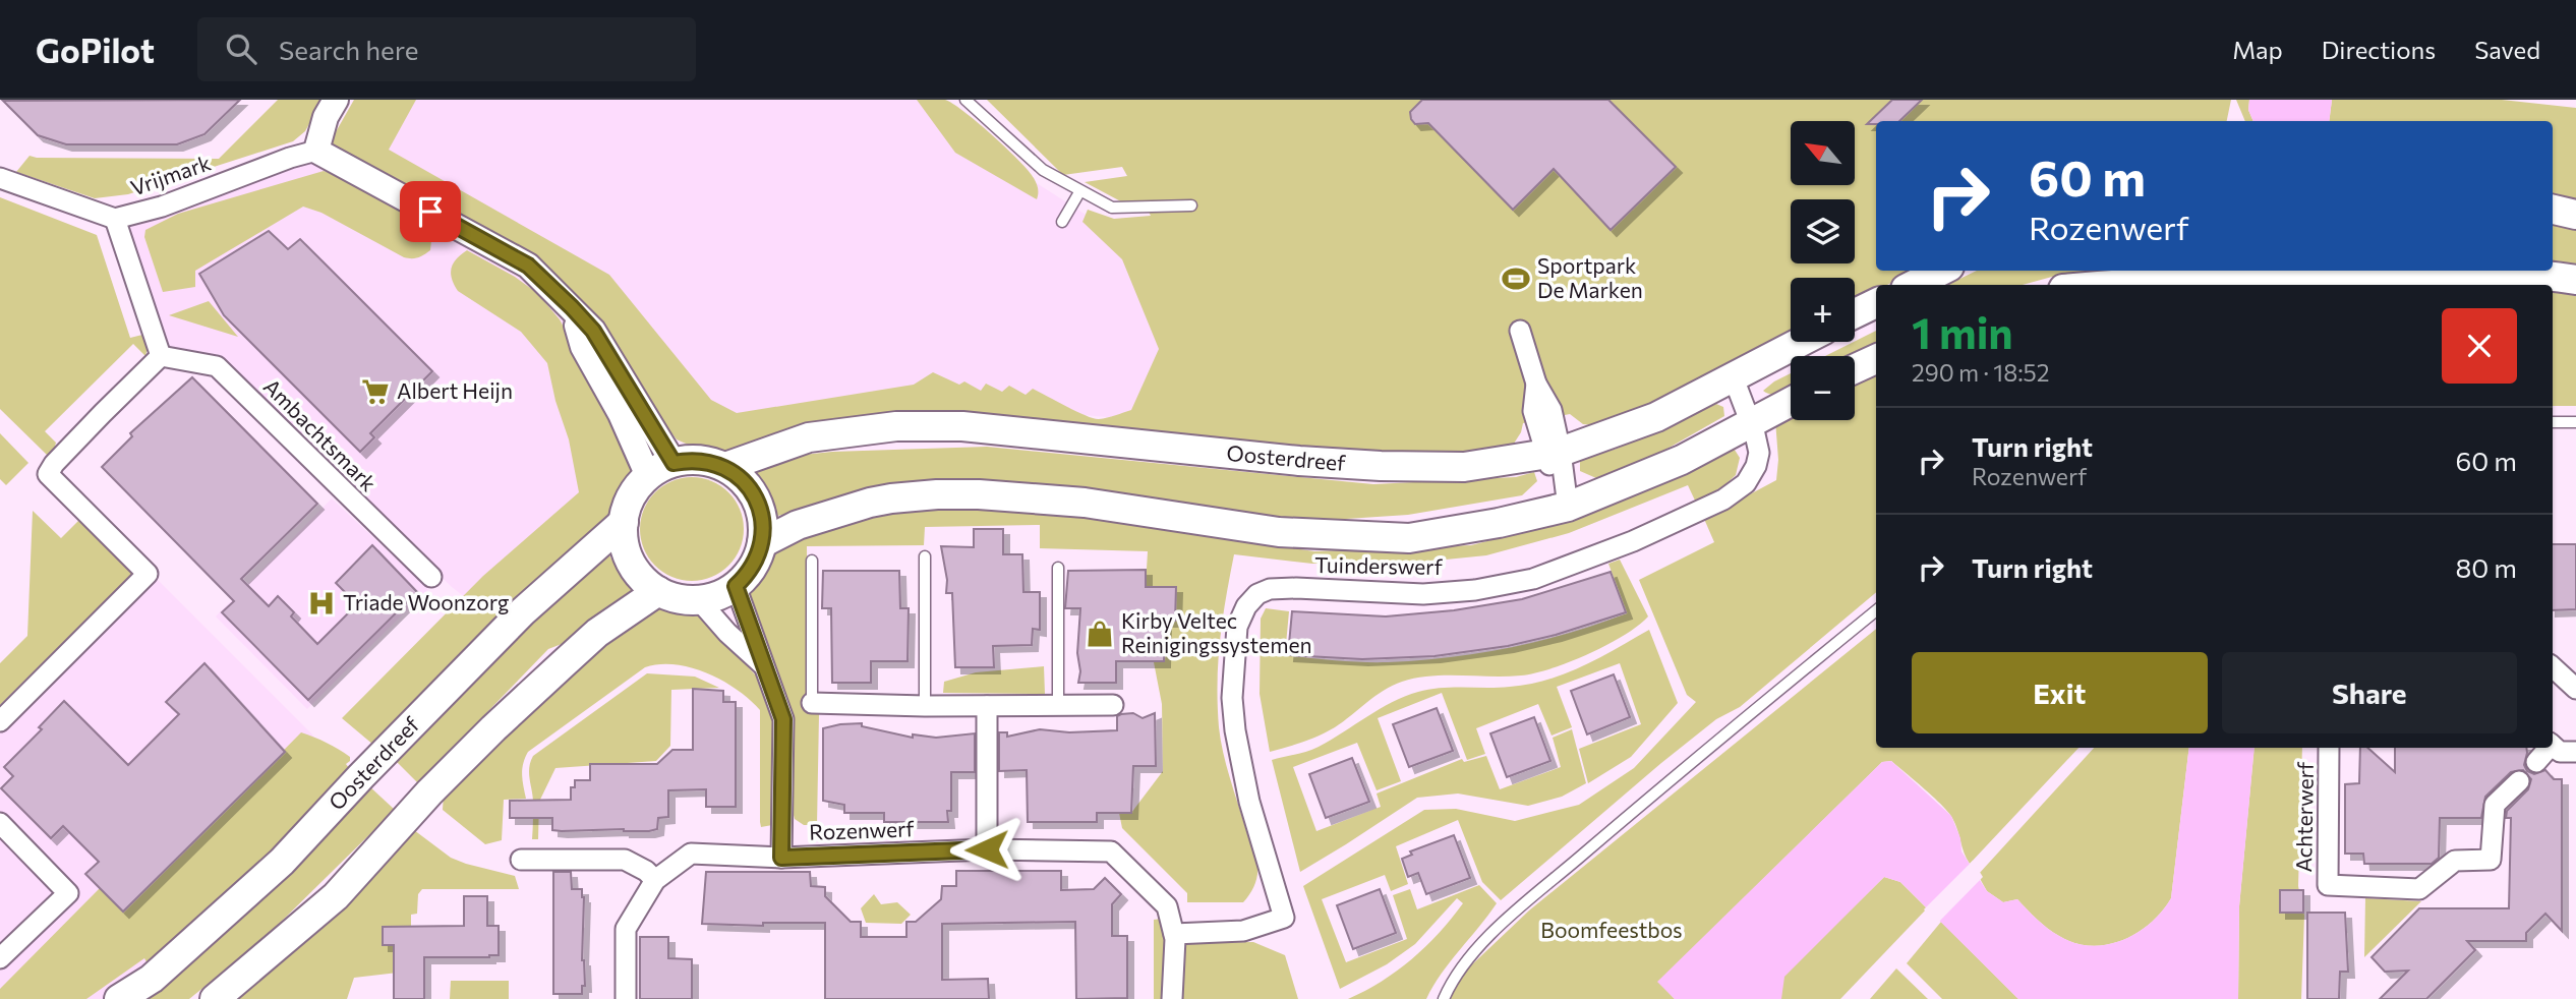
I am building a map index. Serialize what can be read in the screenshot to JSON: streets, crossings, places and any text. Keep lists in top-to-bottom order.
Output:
{
  "streets": {
    "main road": ["Oosterdreef"],
    "street": [
      "Vrijmark",
      "Ambachtsmark",
      "Tuinderswerf",
      "Achterwerf",
      "Rozenwerf"
    ]
  },
  "crossings": [
    ["Oosterdreef", "Tuinderswerf"],
    ["Oosterdreef", "Rozenwerf"],
    ["Tuinderswerf", "Rozenwerf"]
  ],
  "parks": ["Boomfeestbos"],
  "places": {
    "sports": ["Sportpark De Marken"],
    "supermarket": ["Albert Heijn"],
    "hospital": ["Triade Woonzorg"],
    "shop": ["Kirby Veltec Reinigingssystemen"]
  },
  "north": "top left",
  "page": {
    "header": "GoPilot",
    "search": "Search here",
    "nav": ["Map", "Directions", "Saved"],
    "map_buttons": ["+", "−"],
    "turn": ["60 m", "Rozenwerf"],
    "heading": ["1 min", "290 m · 18:52"],
    "list": [
      {
        "name": "Turn right",
        "note": "Rozenwerf",
        "value": "60 m"
      },
      {
        "name": "Turn right",
        "value": "80 m"
      }
    ],
    "buttons": ["Exit", "Share"]
  }
}
